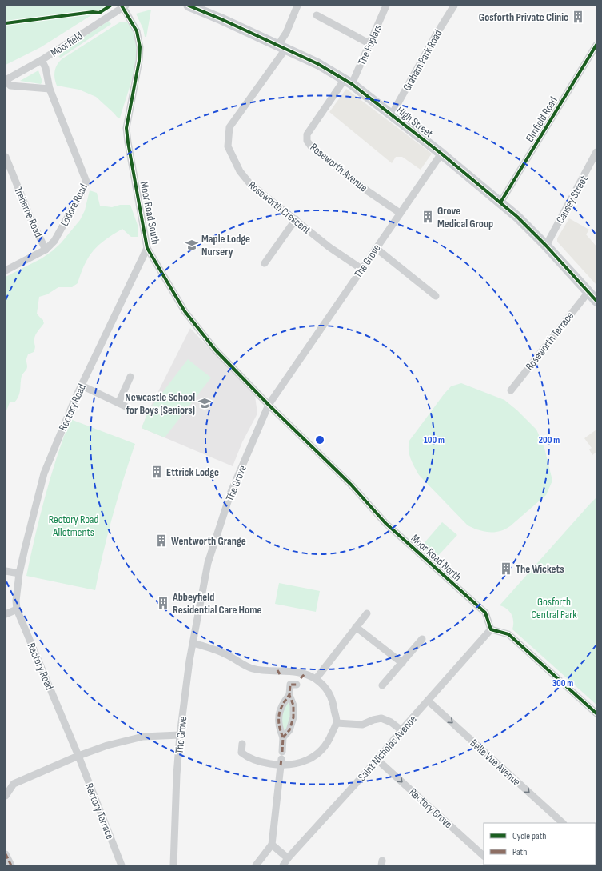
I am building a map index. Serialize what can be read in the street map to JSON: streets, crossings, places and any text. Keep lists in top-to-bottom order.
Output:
{
  "streets": {
    "main road": ["High Street"],
    "street": [
      "Moorfield",
      "The Poplars",
      "Graham Park Road",
      "Elmfield Road",
      "Roseworth Avenue",
      "Causey Street",
      "Lodore Road",
      "Roseworth Crescent",
      "Treherne Road",
      "Moor Road South",
      "The Grove",
      "Roseworth Terrace",
      "Rectory Road",
      "Moor Road North",
      "Saint Nicholas Avenue",
      "Belle Vue Avenue",
      "Rectory Grove",
      "Rectory Terrace"
    ]
  },
  "crossings": [
    ["Moorfield", "Lodore Road"],
    ["Moorfield", "Moor Road South"],
    ["The Poplars", "High Street"],
    ["The Poplars", "Roseworth Avenue"],
    ["Graham Park Road", "High Street"],
    ["Elmfield Road", "High Street"],
    ["High Street", "Roseworth Avenue"],
    ["High Street", "Causey Street"],
    ["High Street", "Roseworth Crescent"],
    ["High Street", "The Grove"],
    ["High Street", "Roseworth Terrace"],
    ["Roseworth Avenue", "The Grove"],
    ["Lodore Road", "Treherne Road"],
    ["Roseworth Crescent", "The Grove"],
    ["Moor Road South", "The Grove"],
    ["Moor Road South", "Rectory Road"],
    ["Moor Road South", "Moor Road North"],
    ["The Grove", "Moor Road North"],
    ["Rectory Road", "Rectory Terrace"],
    ["Moor Road North", "Saint Nicholas Avenue"],
    ["Saint Nicholas Avenue", "Belle Vue Avenue"],
    ["Saint Nicholas Avenue", "Rectory Grove"]
  ],
  "one_way": ["Belle Vue Avenue", "Rectory Grove"],
  "parks": ["Rectory Road Allotments", "Gosforth Central Park"],
  "places": {
    "building": [
      "Gosforth Private Clinic",
      "Grove Medical Group",
      "Ettrick Lodge",
      "Wentworth Grange",
      "The Wickets",
      "Abbeyfield Residential Care Home"
    ],
    "school or university": ["Maple Lodge Nursery", "Newcastle School for Boys (Seniors)"]
  },
  "legend": ["Cycle path", "Path"],
  "rings": ["100 m", "200 m", "300 m"]
}
